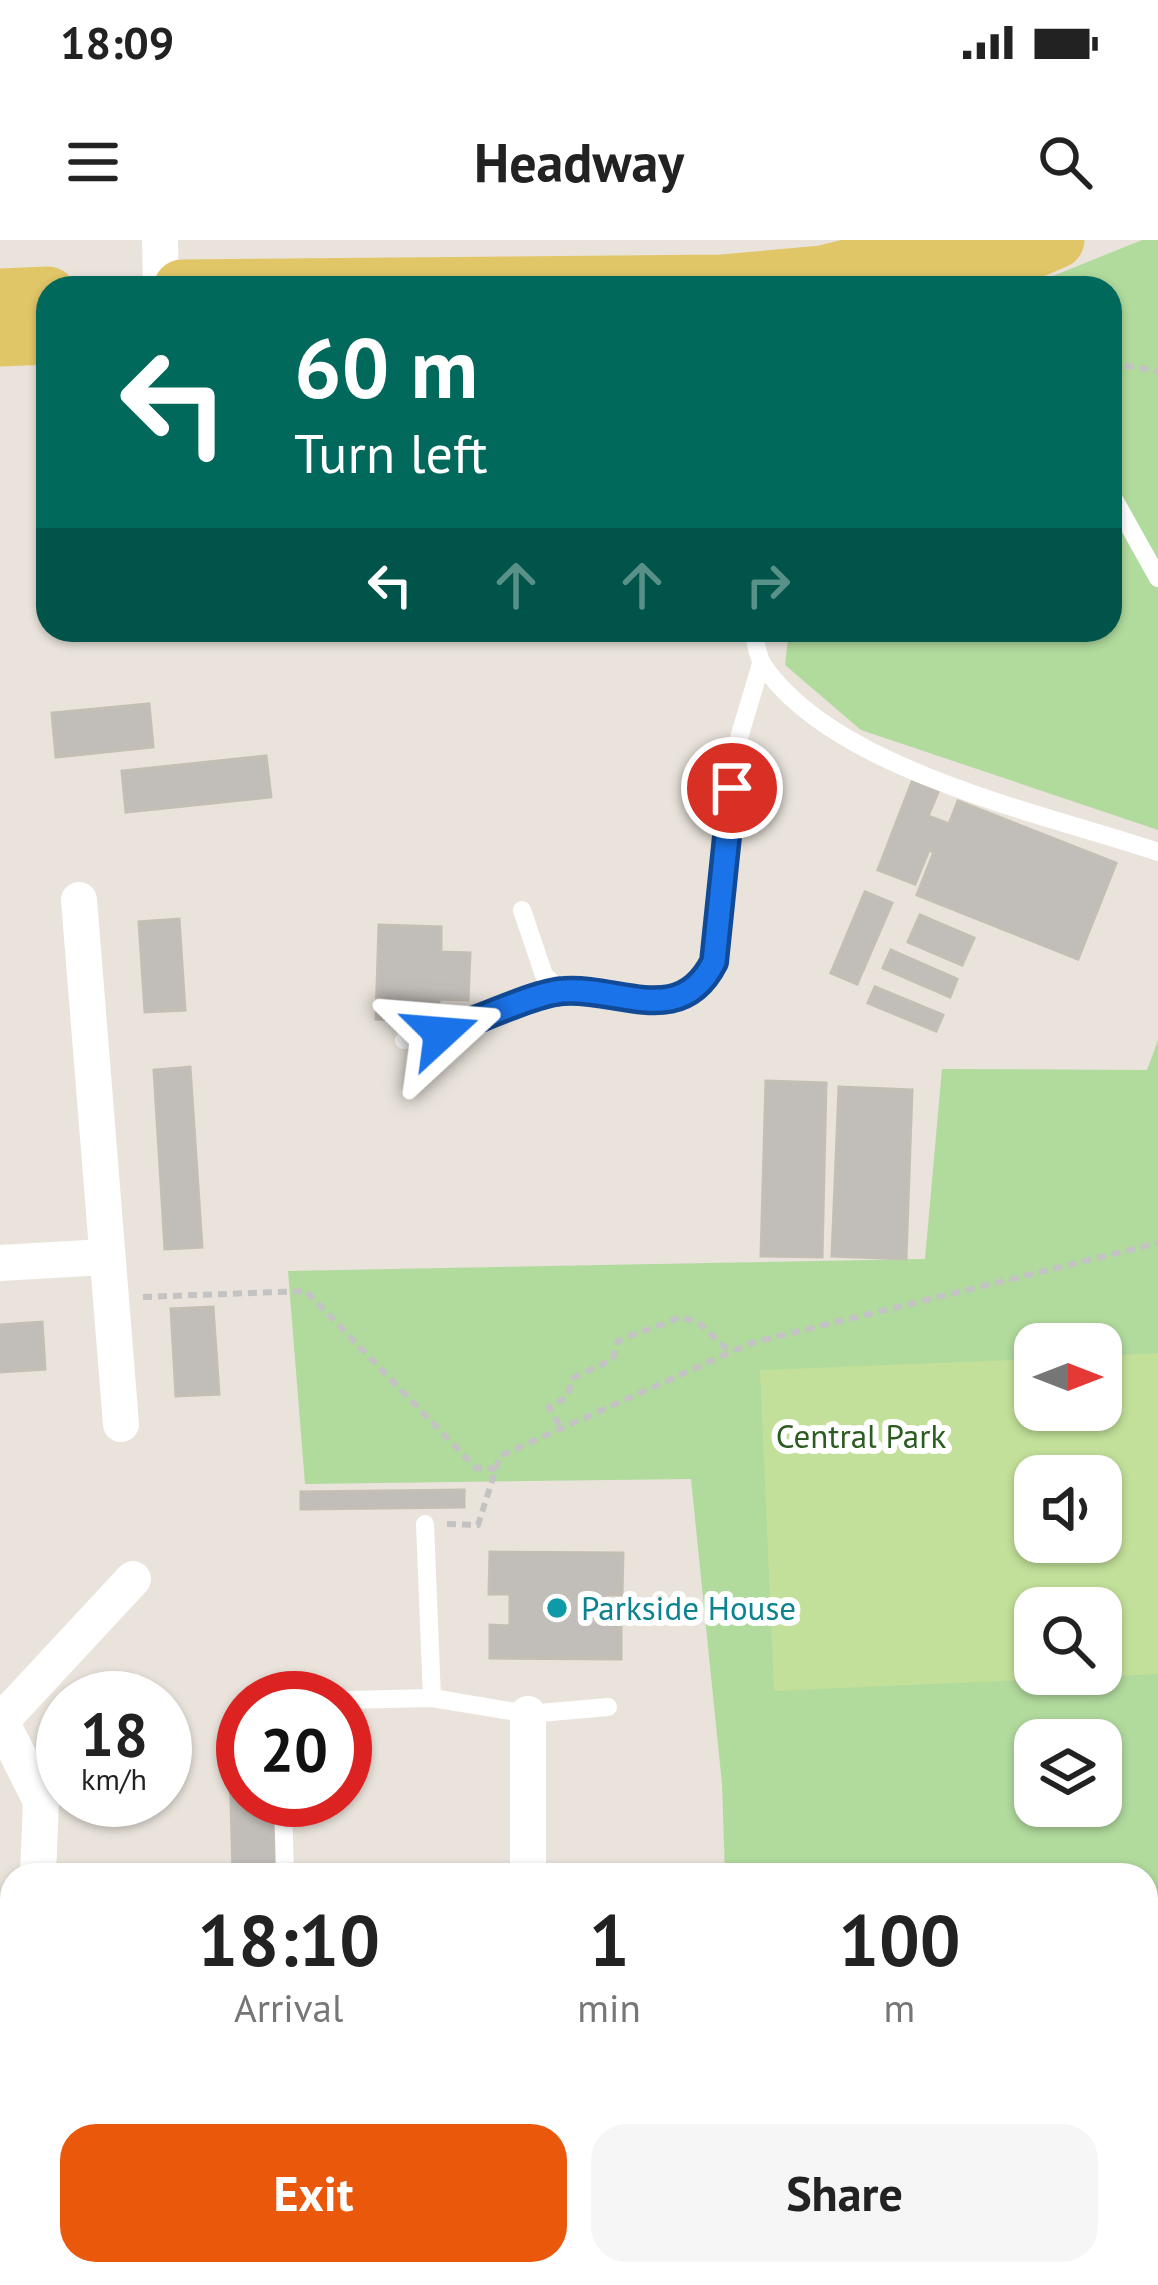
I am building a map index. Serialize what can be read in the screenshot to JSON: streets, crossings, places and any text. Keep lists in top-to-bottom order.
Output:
{
  "parks": ["Central Park"],
  "places": ["Parkside House"],
  "north": "right",
  "page": {
    "status": "18:09",
    "header": "Headway",
    "turn": ["60 m", "Turn left"],
    "speed": "18 km/h",
    "limit": "20",
    "eta": [
      "18:10",
      "Arrival",
      "1",
      "min",
      "100",
      "m"
    ],
    "buttons": ["Exit", "Share"]
  }
}
